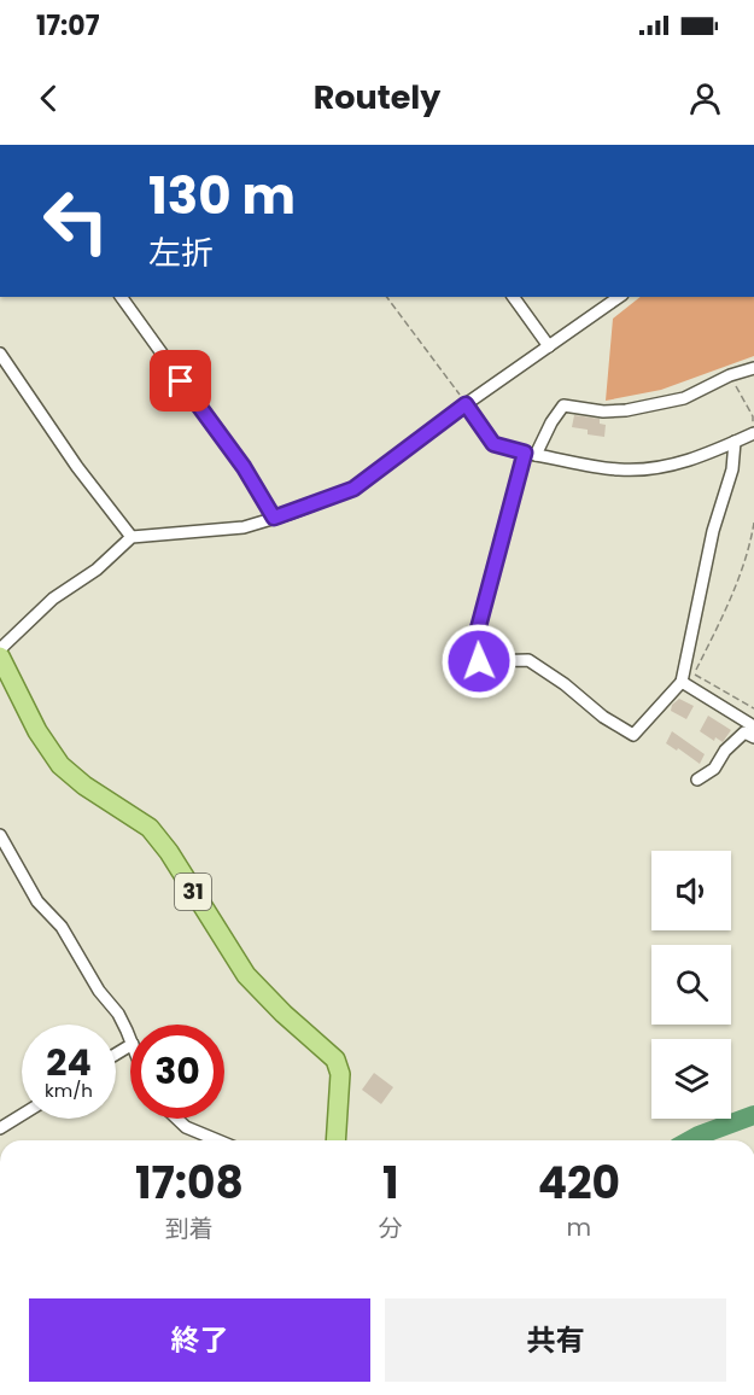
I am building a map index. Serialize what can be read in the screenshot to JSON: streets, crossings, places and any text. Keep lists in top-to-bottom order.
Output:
{
  "streets": {
    "main road": ["31"]
  },
  "page": {
    "status": "17:07",
    "header": "Routely",
    "turn": ["130 m", "左折"],
    "speed": "24 km/h",
    "limit": "30",
    "eta": [
      "17:08",
      "到着",
      "1",
      "分",
      "420",
      "m"
    ],
    "buttons": ["終了", "共有"]
  }
}
